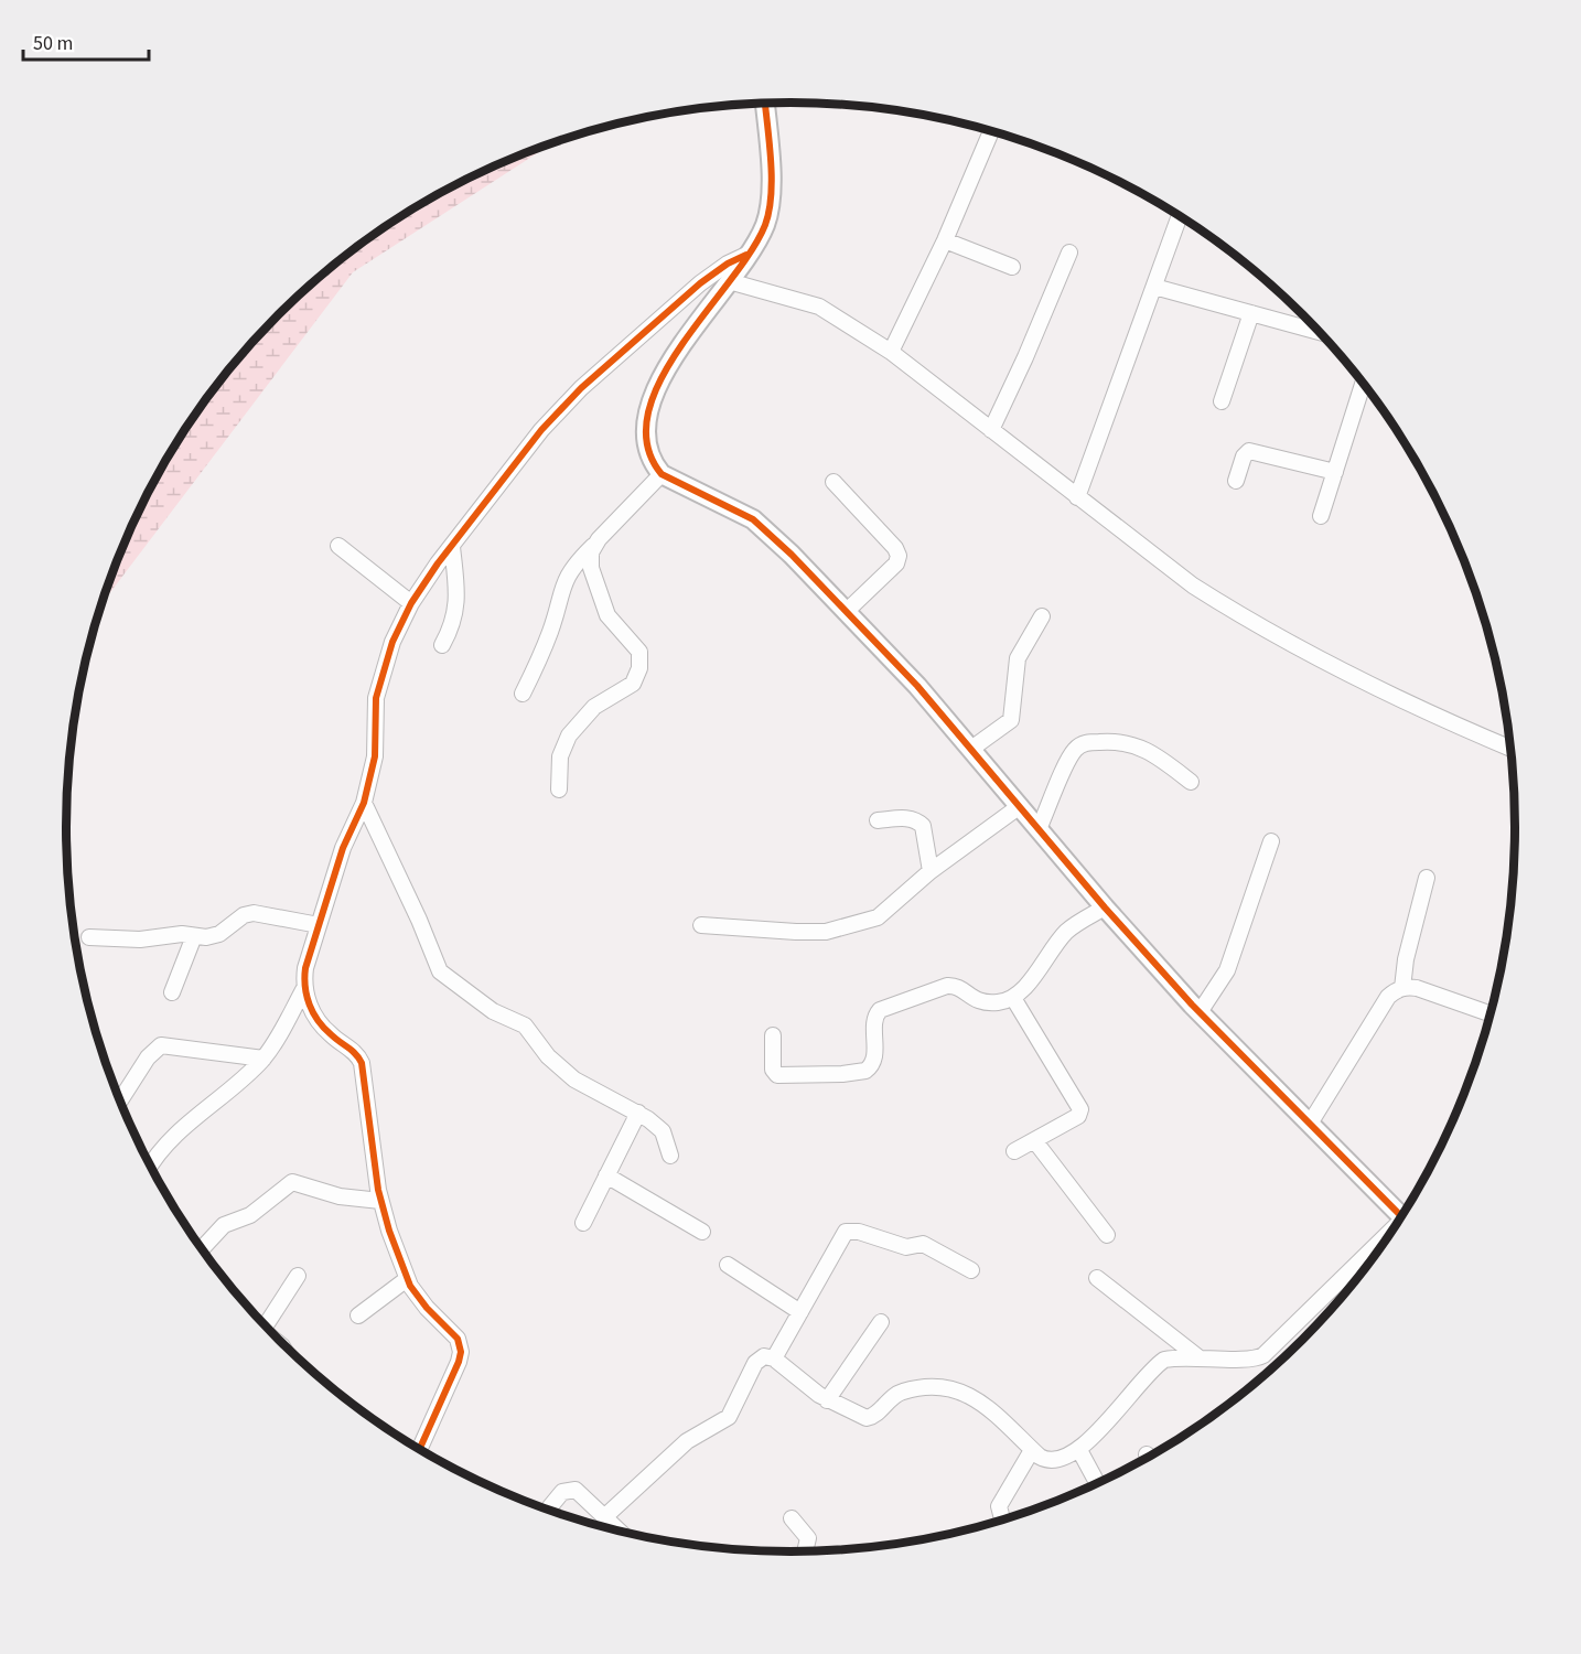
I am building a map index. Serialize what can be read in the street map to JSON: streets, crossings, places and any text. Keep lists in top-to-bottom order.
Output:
{
  "scale_bar": "50 m"
}
